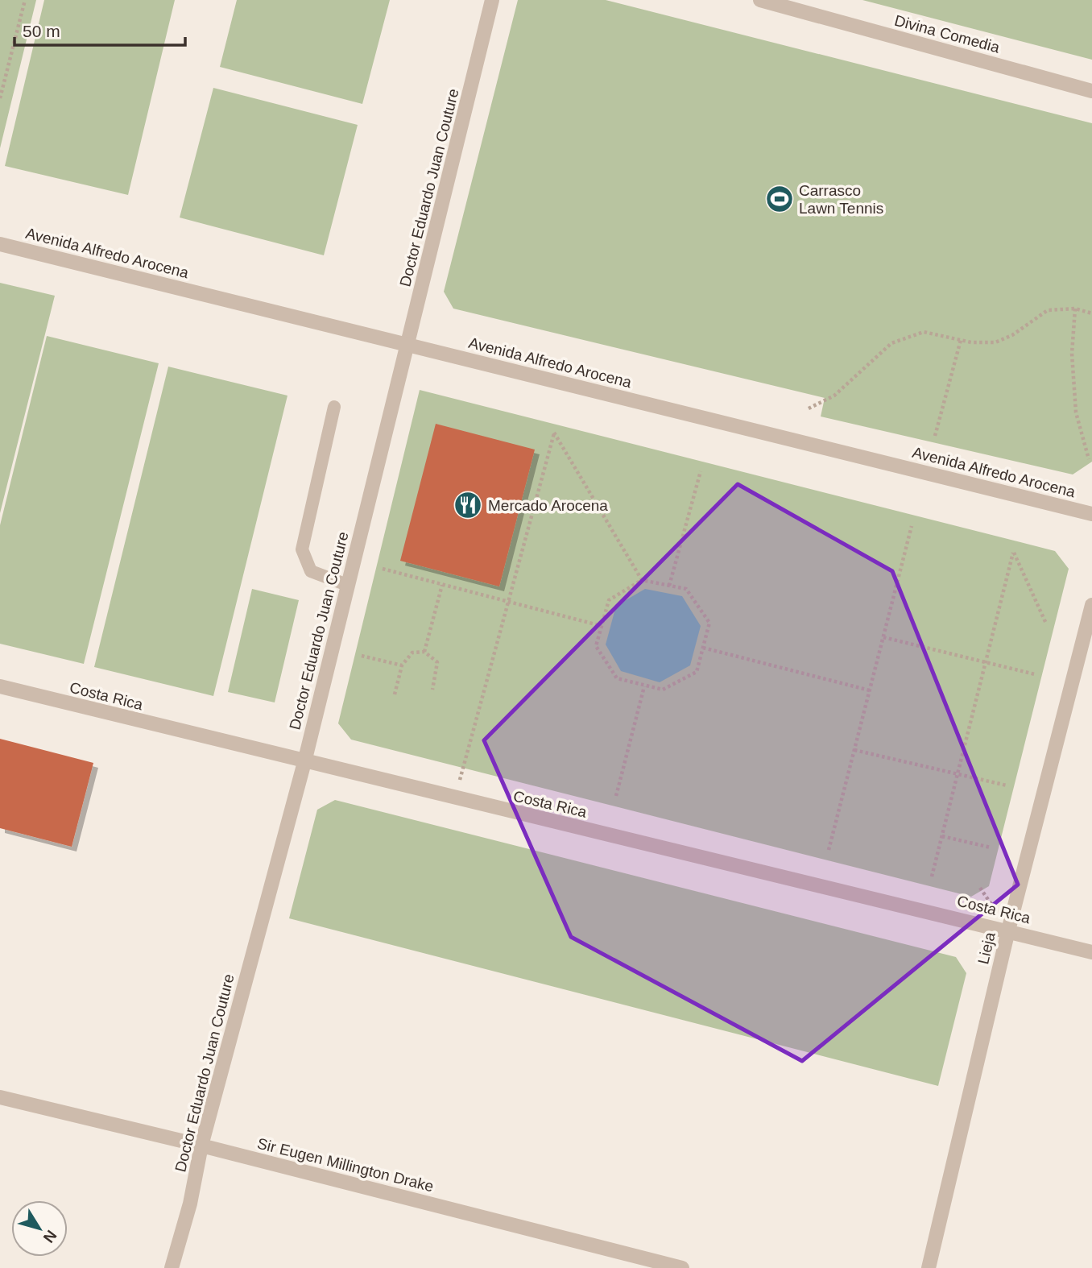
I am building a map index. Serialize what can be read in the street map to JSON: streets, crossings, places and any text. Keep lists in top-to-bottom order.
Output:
{
  "streets": {
    "street": [
      "Divina Comedia",
      "Doctor Eduardo Juan Couture",
      "Avenida Alfredo Arocena",
      "Costa Rica",
      "Lieja",
      "Sir Eugen Millington Drake"
    ]
  },
  "crossings": [
    ["Doctor Eduardo Juan Couture", "Avenida Alfredo Arocena"],
    ["Doctor Eduardo Juan Couture", "Costa Rica"],
    ["Doctor Eduardo Juan Couture", "Sir Eugen Millington Drake"],
    ["Costa Rica", "Lieja"]
  ],
  "places": {
    "sports": ["Carrasco Lawn Tennis"],
    "restaurant": ["Mercado Arocena"]
  },
  "scale_bar": "50 m",
  "north": "bottom right"
}
